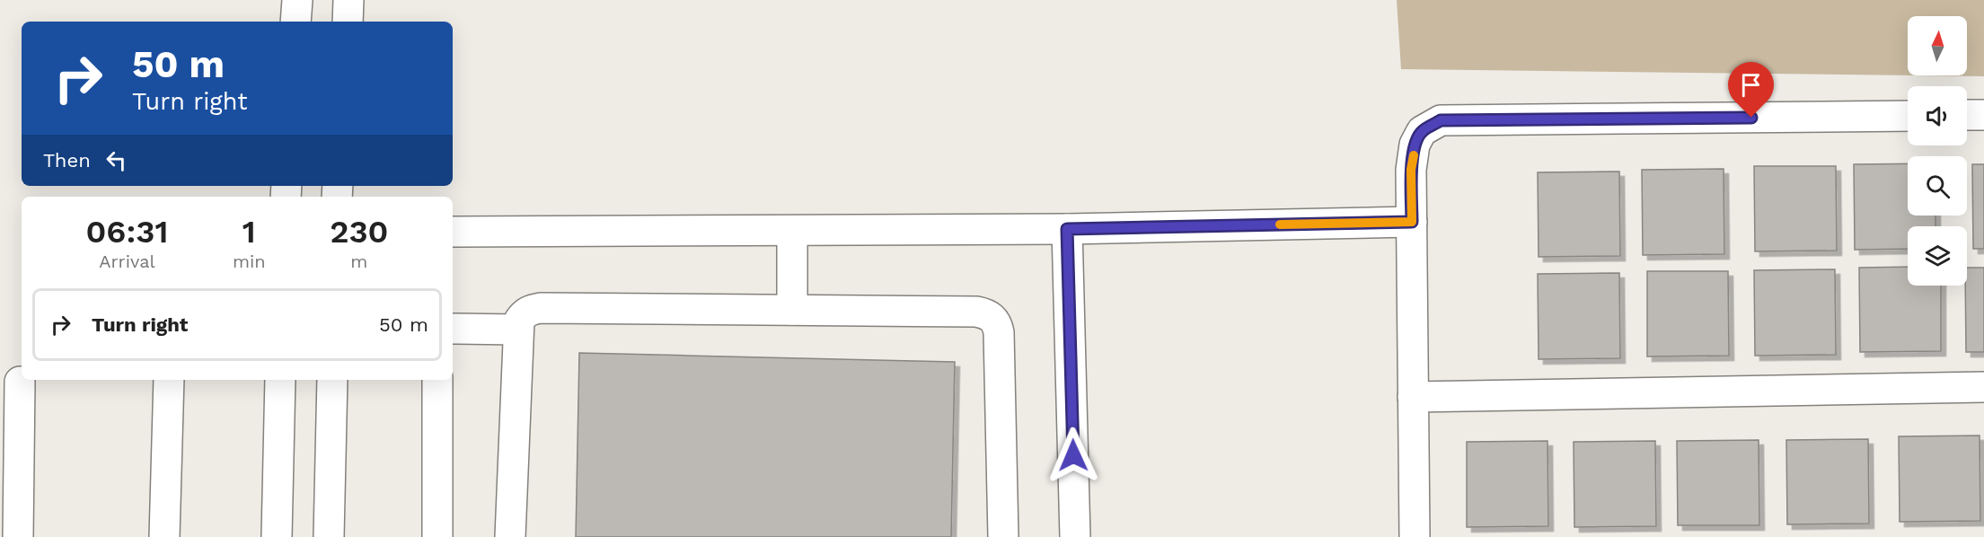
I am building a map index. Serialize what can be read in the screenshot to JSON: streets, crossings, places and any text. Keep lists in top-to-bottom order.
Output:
{
  "north": "top",
  "page": {
    "turn": ["50 m", "Turn right"],
    "then": "Then",
    "eta": [
      "06:31",
      "Arrival",
      "1",
      "min",
      "230",
      "m"
    ],
    "list": [
      {
        "name": "Turn right",
        "value": "50 m"
      }
    ]
  }
}
